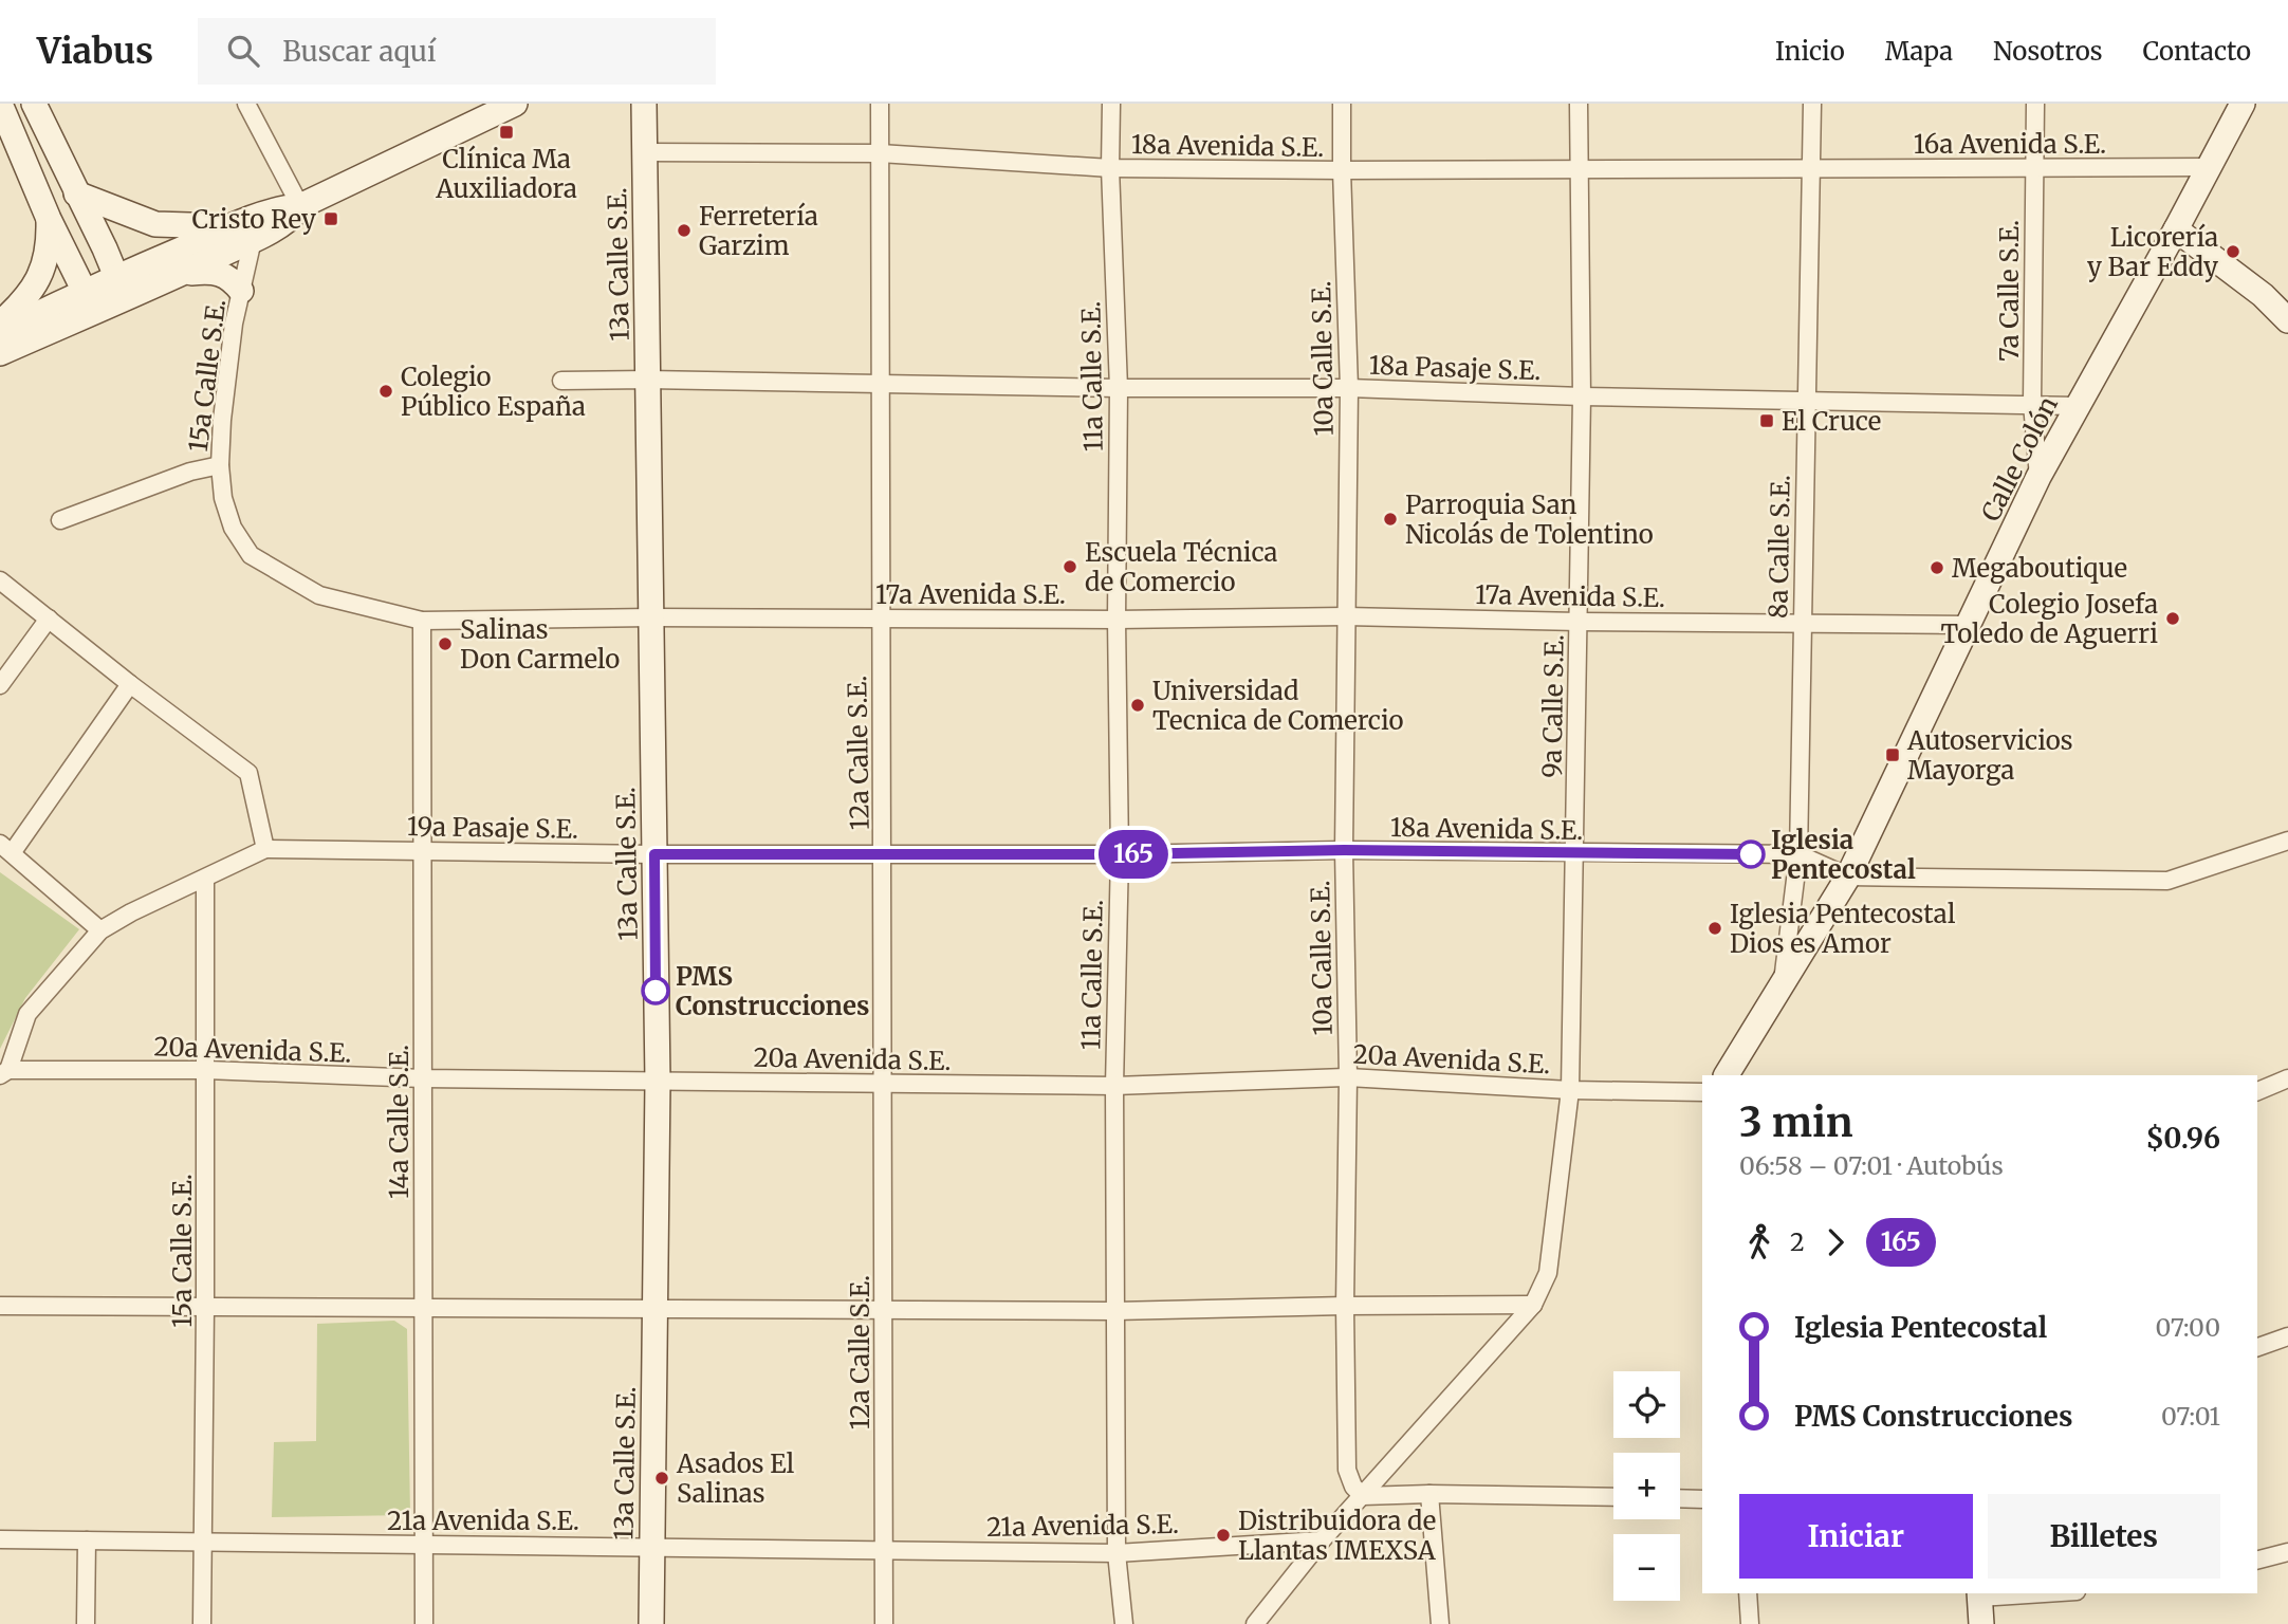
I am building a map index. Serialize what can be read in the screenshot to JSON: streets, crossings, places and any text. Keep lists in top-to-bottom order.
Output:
{
  "streets": {
    "main road": ["13a Calle S.E.", "Calle Colón"],
    "street": [
      "16a Avenida S.E.",
      "18a Avenida S.E.",
      "7a Calle S.E.",
      "10a Calle S.E.",
      "18a Pasaje S.E.",
      "15a Calle S.E.",
      "11a Calle S.E.",
      "8a Calle S.E.",
      "17a Avenida S.E.",
      "9a Calle S.E.",
      "12a Calle S.E.",
      "19a Pasaje S.E.",
      "20a Avenida S.E.",
      "14a Calle S.E.",
      "21a Avenida S.E."
    ]
  },
  "crossings": [
    ["16a Avenida S.E.", "18a Avenida S.E."],
    ["16a Avenida S.E.", "7a Calle S.E."],
    ["16a Avenida S.E.", "Calle Colón"],
    ["16a Avenida S.E.", "8a Calle S.E."],
    ["18a Avenida S.E.", "13a Calle S.E."],
    ["18a Avenida S.E.", "10a Calle S.E."],
    ["18a Avenida S.E.", "11a Calle S.E."],
    ["18a Avenida S.E.", "Calle Colón"],
    ["18a Avenida S.E.", "8a Calle S.E."],
    ["18a Avenida S.E.", "9a Calle S.E."],
    ["18a Avenida S.E.", "12a Calle S.E."],
    ["18a Avenida S.E.", "19a Pasaje S.E."],
    ["13a Calle S.E.", "17a Avenida S.E."],
    ["13a Calle S.E.", "19a Pasaje S.E."],
    ["13a Calle S.E.", "20a Avenida S.E."],
    ["13a Calle S.E.", "21a Avenida S.E."],
    ["7a Calle S.E.", "18a Pasaje S.E."],
    ["7a Calle S.E.", "Calle Colón"],
    ["10a Calle S.E.", "18a Pasaje S.E."],
    ["10a Calle S.E.", "17a Avenida S.E."],
    ["10a Calle S.E.", "9a Calle S.E."],
    ["10a Calle S.E.", "20a Avenida S.E."],
    ["18a Pasaje S.E.", "11a Calle S.E."],
    ["18a Pasaje S.E.", "Calle Colón"],
    ["18a Pasaje S.E.", "8a Calle S.E."],
    ["18a Pasaje S.E.", "9a Calle S.E."],
    ["18a Pasaje S.E.", "12a Calle S.E."],
    ["15a Calle S.E.", "17a Avenida S.E."],
    ["15a Calle S.E.", "19a Pasaje S.E."],
    ["15a Calle S.E.", "20a Avenida S.E."],
    ["15a Calle S.E.", "21a Avenida S.E."],
    ["11a Calle S.E.", "17a Avenida S.E."],
    ["11a Calle S.E.", "19a Pasaje S.E."],
    ["11a Calle S.E.", "20a Avenida S.E."],
    ["11a Calle S.E.", "21a Avenida S.E."],
    ["Calle Colón", "8a Calle S.E."],
    ["Calle Colón", "17a Avenida S.E."],
    ["8a Calle S.E.", "17a Avenida S.E."],
    ["17a Avenida S.E.", "9a Calle S.E."],
    ["17a Avenida S.E.", "12a Calle S.E."],
    ["17a Avenida S.E.", "14a Calle S.E."],
    ["9a Calle S.E.", "20a Avenida S.E."],
    ["9a Calle S.E.", "21a Avenida S.E."],
    ["12a Calle S.E.", "19a Pasaje S.E."],
    ["12a Calle S.E.", "20a Avenida S.E."],
    ["12a Calle S.E.", "21a Avenida S.E."],
    ["19a Pasaje S.E.", "20a Avenida S.E."],
    ["19a Pasaje S.E.", "14a Calle S.E."],
    ["20a Avenida S.E.", "14a Calle S.E."],
    ["14a Calle S.E.", "21a Avenida S.E."]
  ],
  "places": {
    "transit": [
      "Clínica Ma Auxiliadora",
      "Cristo Rey",
      "El Cruce",
      "Autoservicios Mayorga"
    ],
    "other": [
      "Ferretería Garzim",
      "Licorería y Bar Eddy",
      "Colegio Público España",
      "Parroquia San Nicolás de Tolentino",
      "Escuela Técnica de Comercio",
      "Megaboutique",
      "Colegio Josefa Toledo de Aguerri",
      "Salinas Don Carmelo",
      "Universidad Tecnica de Comercio",
      "Iglesia Pentecostal",
      "Iglesia Pentecostal Dios es Amor",
      "PMS Construcciones",
      "Asados El Salinas",
      "Distribuidora de Llantas IMEXSA"
    ]
  },
  "lines": ["bus line 165"],
  "page": {
    "header": "Viabus",
    "search": "Buscar aquí",
    "nav": [
      "Inicio",
      "Mapa",
      "Nosotros",
      "Contacto"
    ],
    "on_map": "165",
    "heading": ["3 min", "06:58 – 07:01 · Autobús", "$0.96"],
    "legs": ["2", "165"],
    "list": [
      {
        "name": "Iglesia Pentecostal",
        "value": "07:00"
      },
      {
        "name": "PMS Construcciones",
        "value": "07:01"
      }
    ],
    "map_buttons": ["+", "−"],
    "buttons": ["Iniciar", "Billetes"]
  }
}
